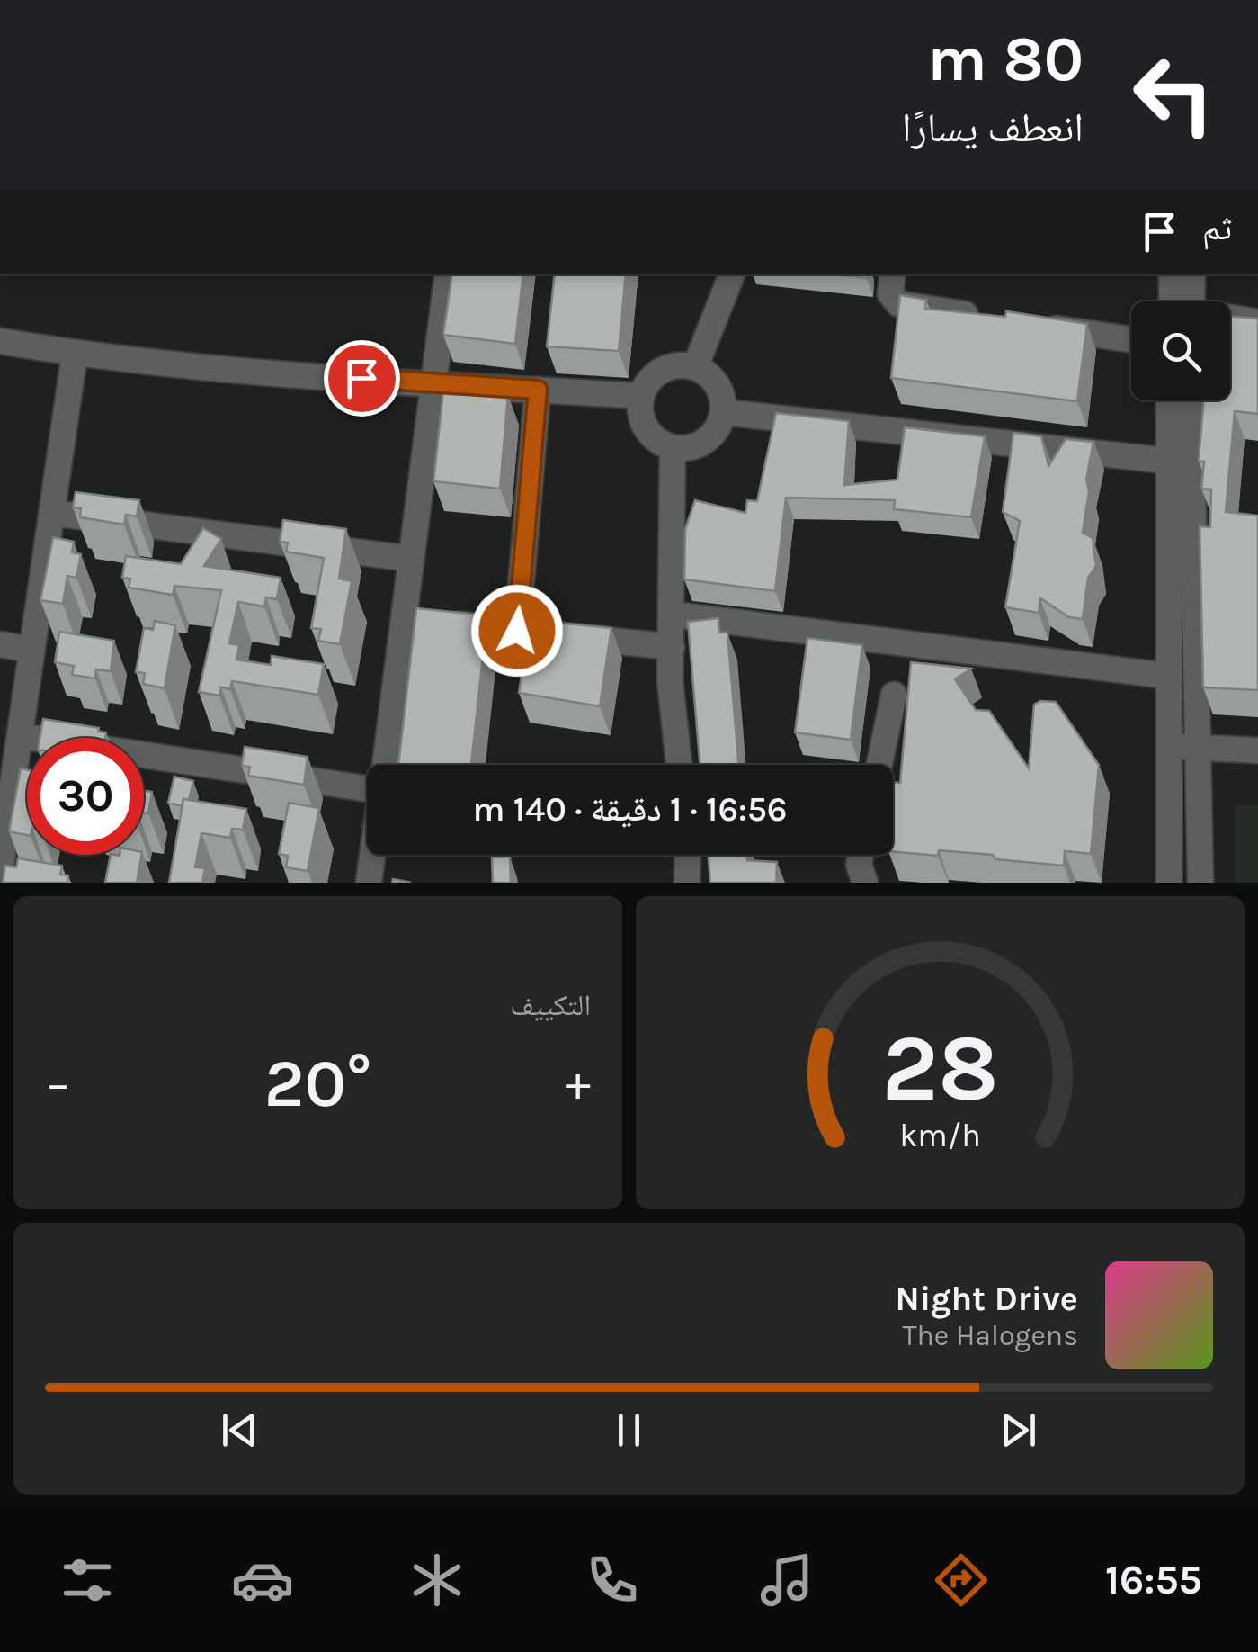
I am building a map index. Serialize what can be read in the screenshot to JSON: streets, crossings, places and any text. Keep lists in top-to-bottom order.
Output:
{
  "page": {
    "turn": ["80 m", "انعطف يسارًا"],
    "then": "ثم",
    "limit": "30",
    "trip": "16:56 · 1 دقيقة · 140 m",
    "tile": "التكييف",
    "heat": ["−", "20°", "+"],
    "song": ["Night Drive", "The Halogens"],
    "tabs": "16:55",
    "gauge": ["28", "km/h"]
  }
}
